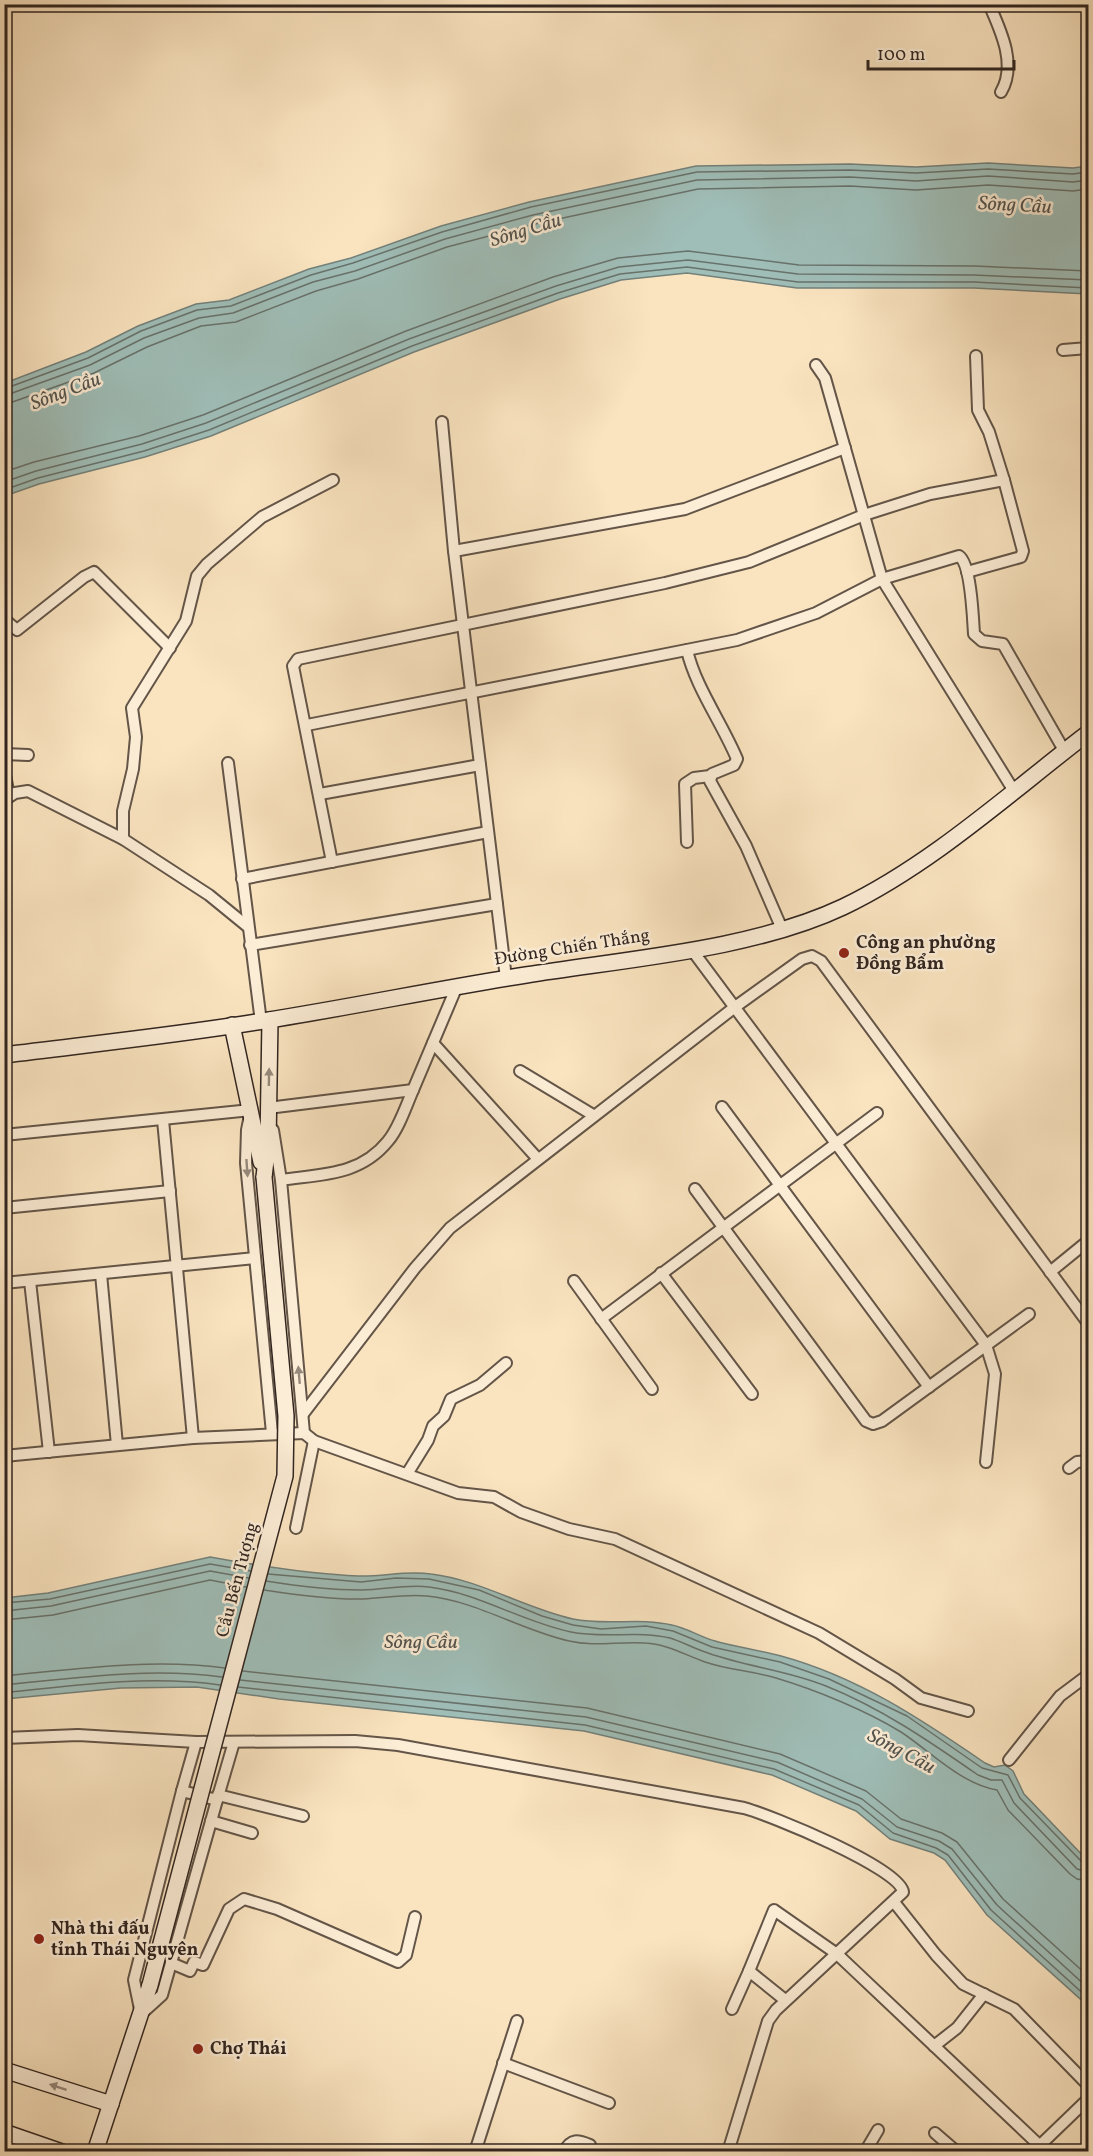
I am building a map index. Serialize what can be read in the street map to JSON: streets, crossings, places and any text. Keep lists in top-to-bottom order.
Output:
{
  "streets": {
    "main road": ["Đường Chiến Thắng", "Cầu Bến Tượng"]
  },
  "water": ["Sông Cầu"],
  "places": ["Công an phường Đồng Bẩm", "Nhà thi đấu tỉnh Thái Nguyên", "Chợ Thái"],
  "scale_bar": "100 m"
}
